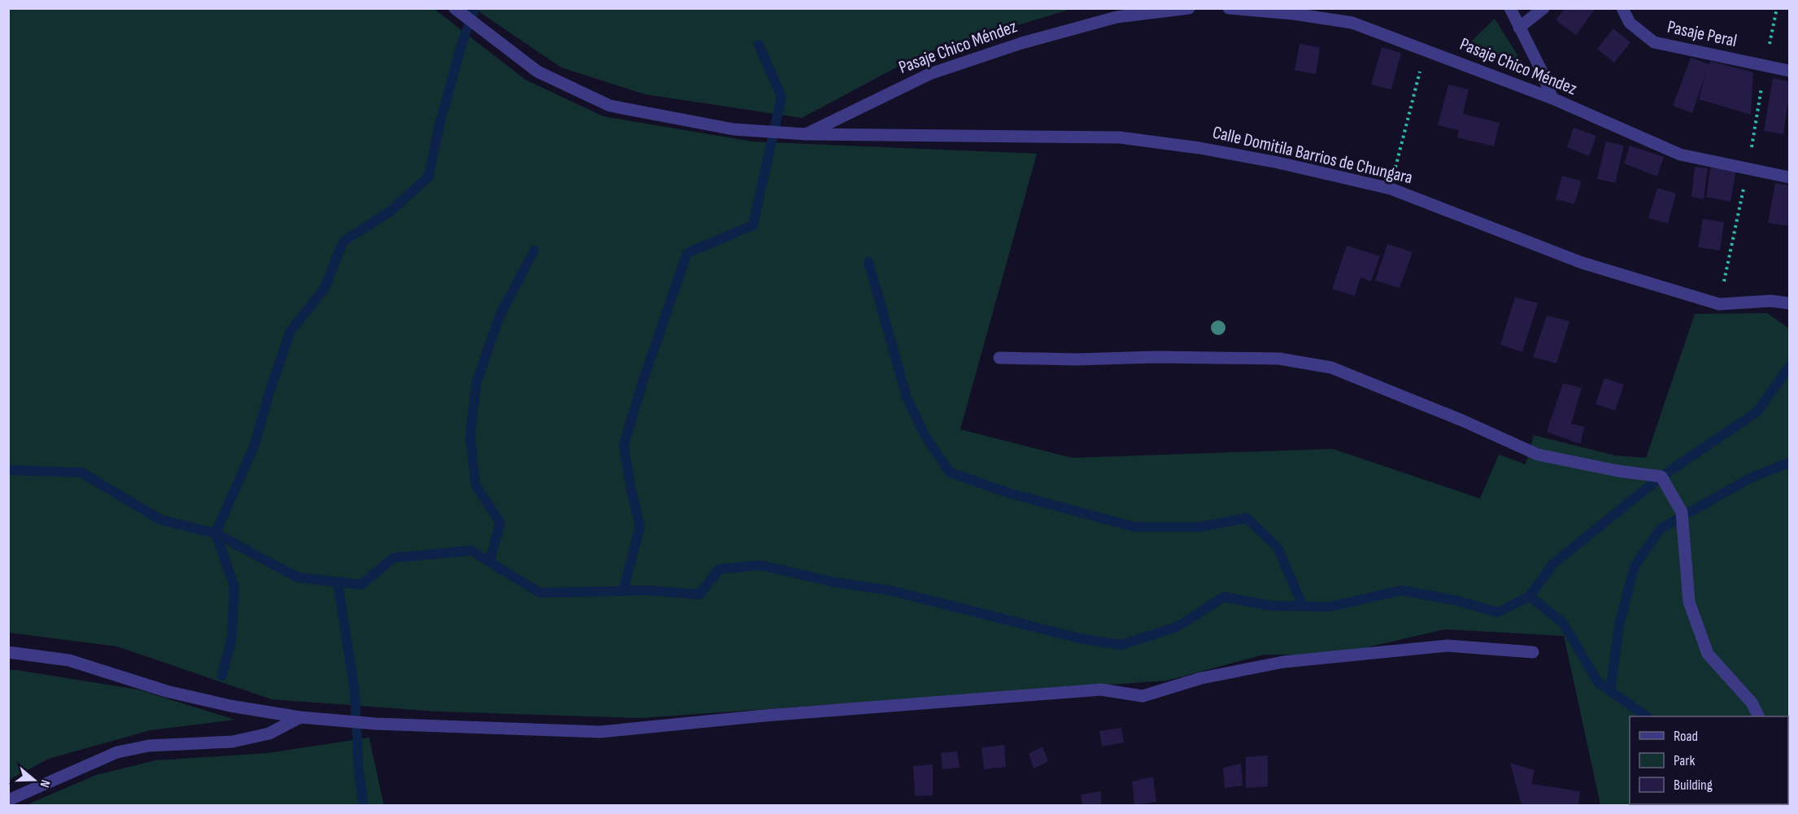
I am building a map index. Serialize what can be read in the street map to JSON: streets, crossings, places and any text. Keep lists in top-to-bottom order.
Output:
{
  "streets": {
    "street": ["Pasaje Peral", "Pasaje Chico Méndez", "Calle Domitila Barrios de Chungara"]
  },
  "crossings": [
    ["Pasaje Chico Méndez", "Calle Domitila Barrios de Chungara"]
  ],
  "legend": ["Road", "Park", "Building"],
  "north": "right"
}
